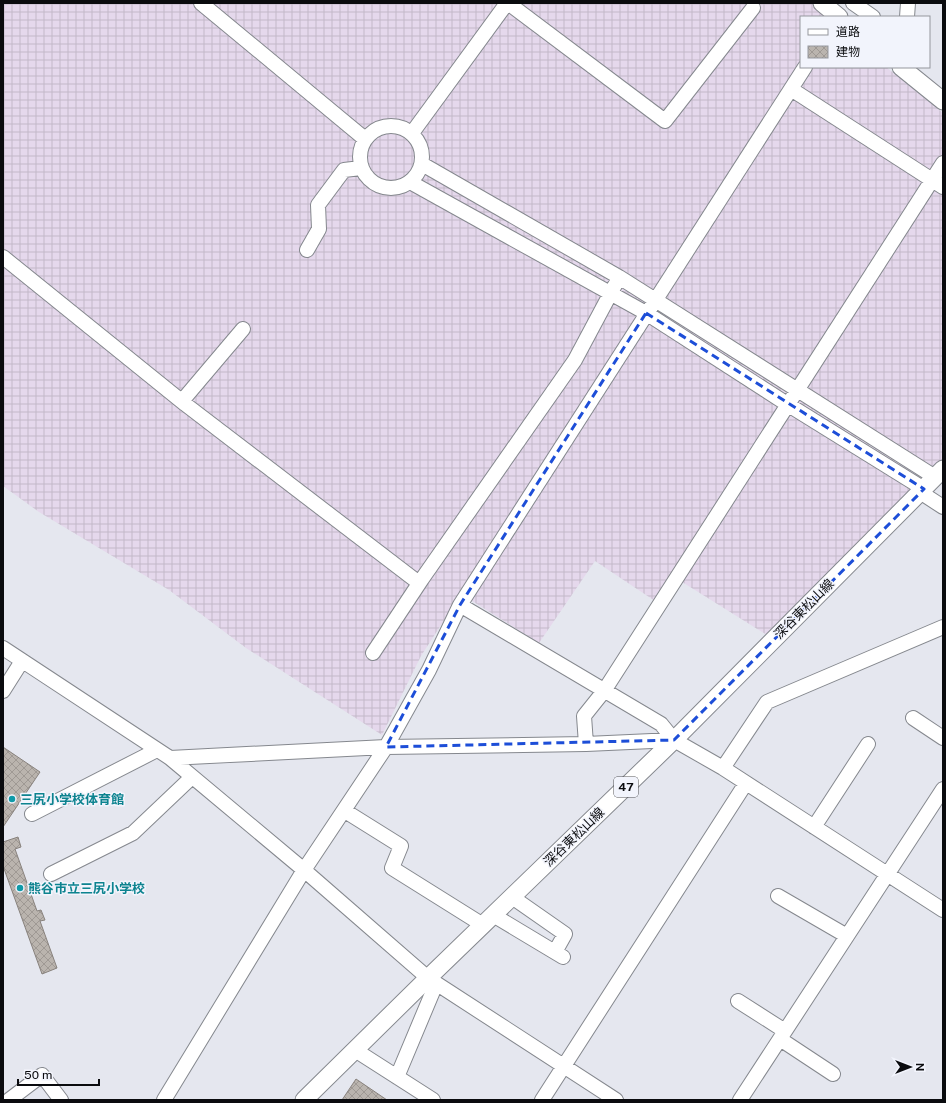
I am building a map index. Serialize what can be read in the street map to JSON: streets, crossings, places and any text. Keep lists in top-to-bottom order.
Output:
{
  "streets": {
    "main road": ["深谷東松山線", "47"]
  },
  "places": ["三尻小学校体育館", "熊谷市立三尻小学校"],
  "legend": ["道路", "建物"],
  "scale_bar": "50 m",
  "north": "right"
}
